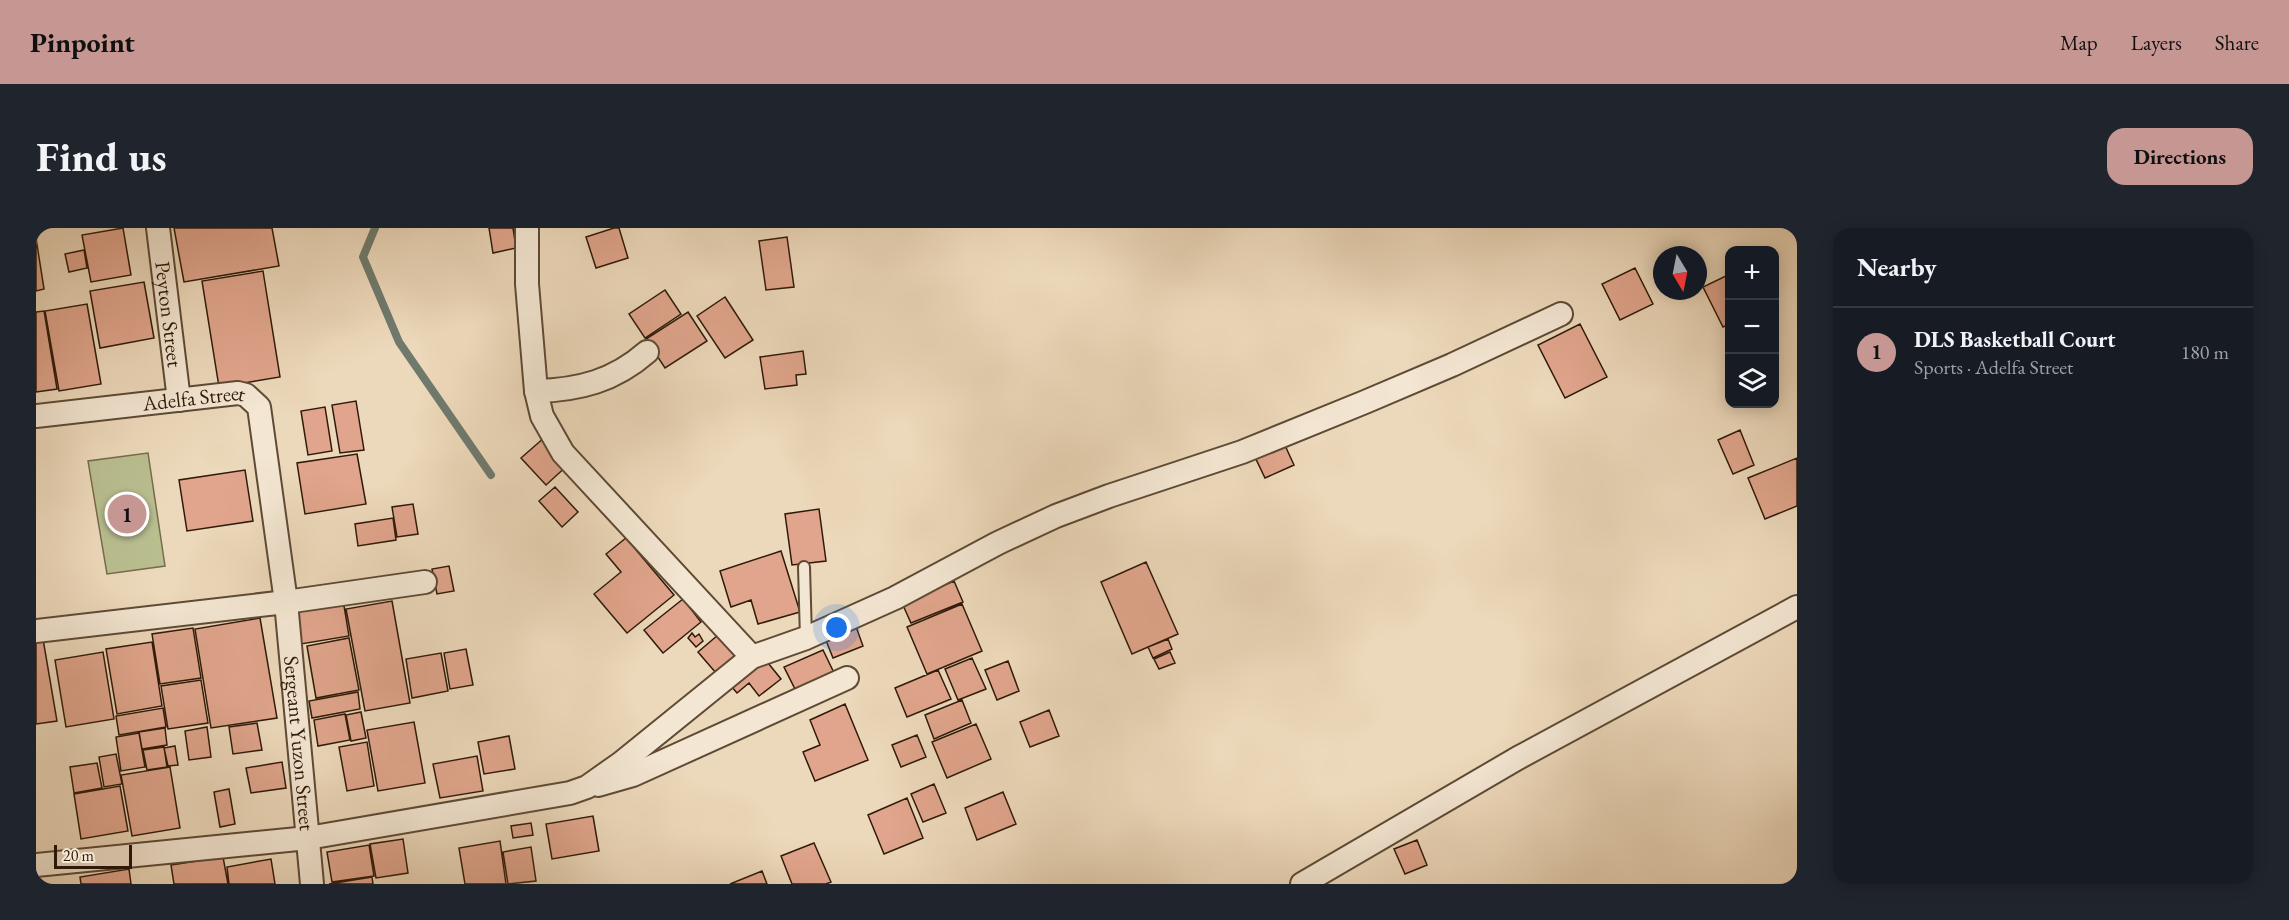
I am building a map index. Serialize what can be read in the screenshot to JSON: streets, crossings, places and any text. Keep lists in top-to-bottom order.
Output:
{
  "streets": {
    "street": ["Peyton Street", "Adelfa Street", "Sergeant Yuzon Street"]
  },
  "crossings": [
    ["Peyton Street", "Adelfa Street"],
    ["Adelfa Street", "Sergeant Yuzon Street"]
  ],
  "scale_bar": "20 m",
  "north": "bottom",
  "page": {
    "header": "Pinpoint",
    "nav": ["Map", "Layers", "Share"],
    "buttons": "Directions",
    "title": "Find us",
    "heading": "Nearby",
    "map_buttons": ["+", "−"],
    "list": [
      {
        "mark": "1",
        "name": "DLS Basketball Court",
        "note": "Sports · Adelfa Street",
        "value": "180 m"
      }
    ],
    "pins": "1",
    "scale": "20 m"
  }
}
